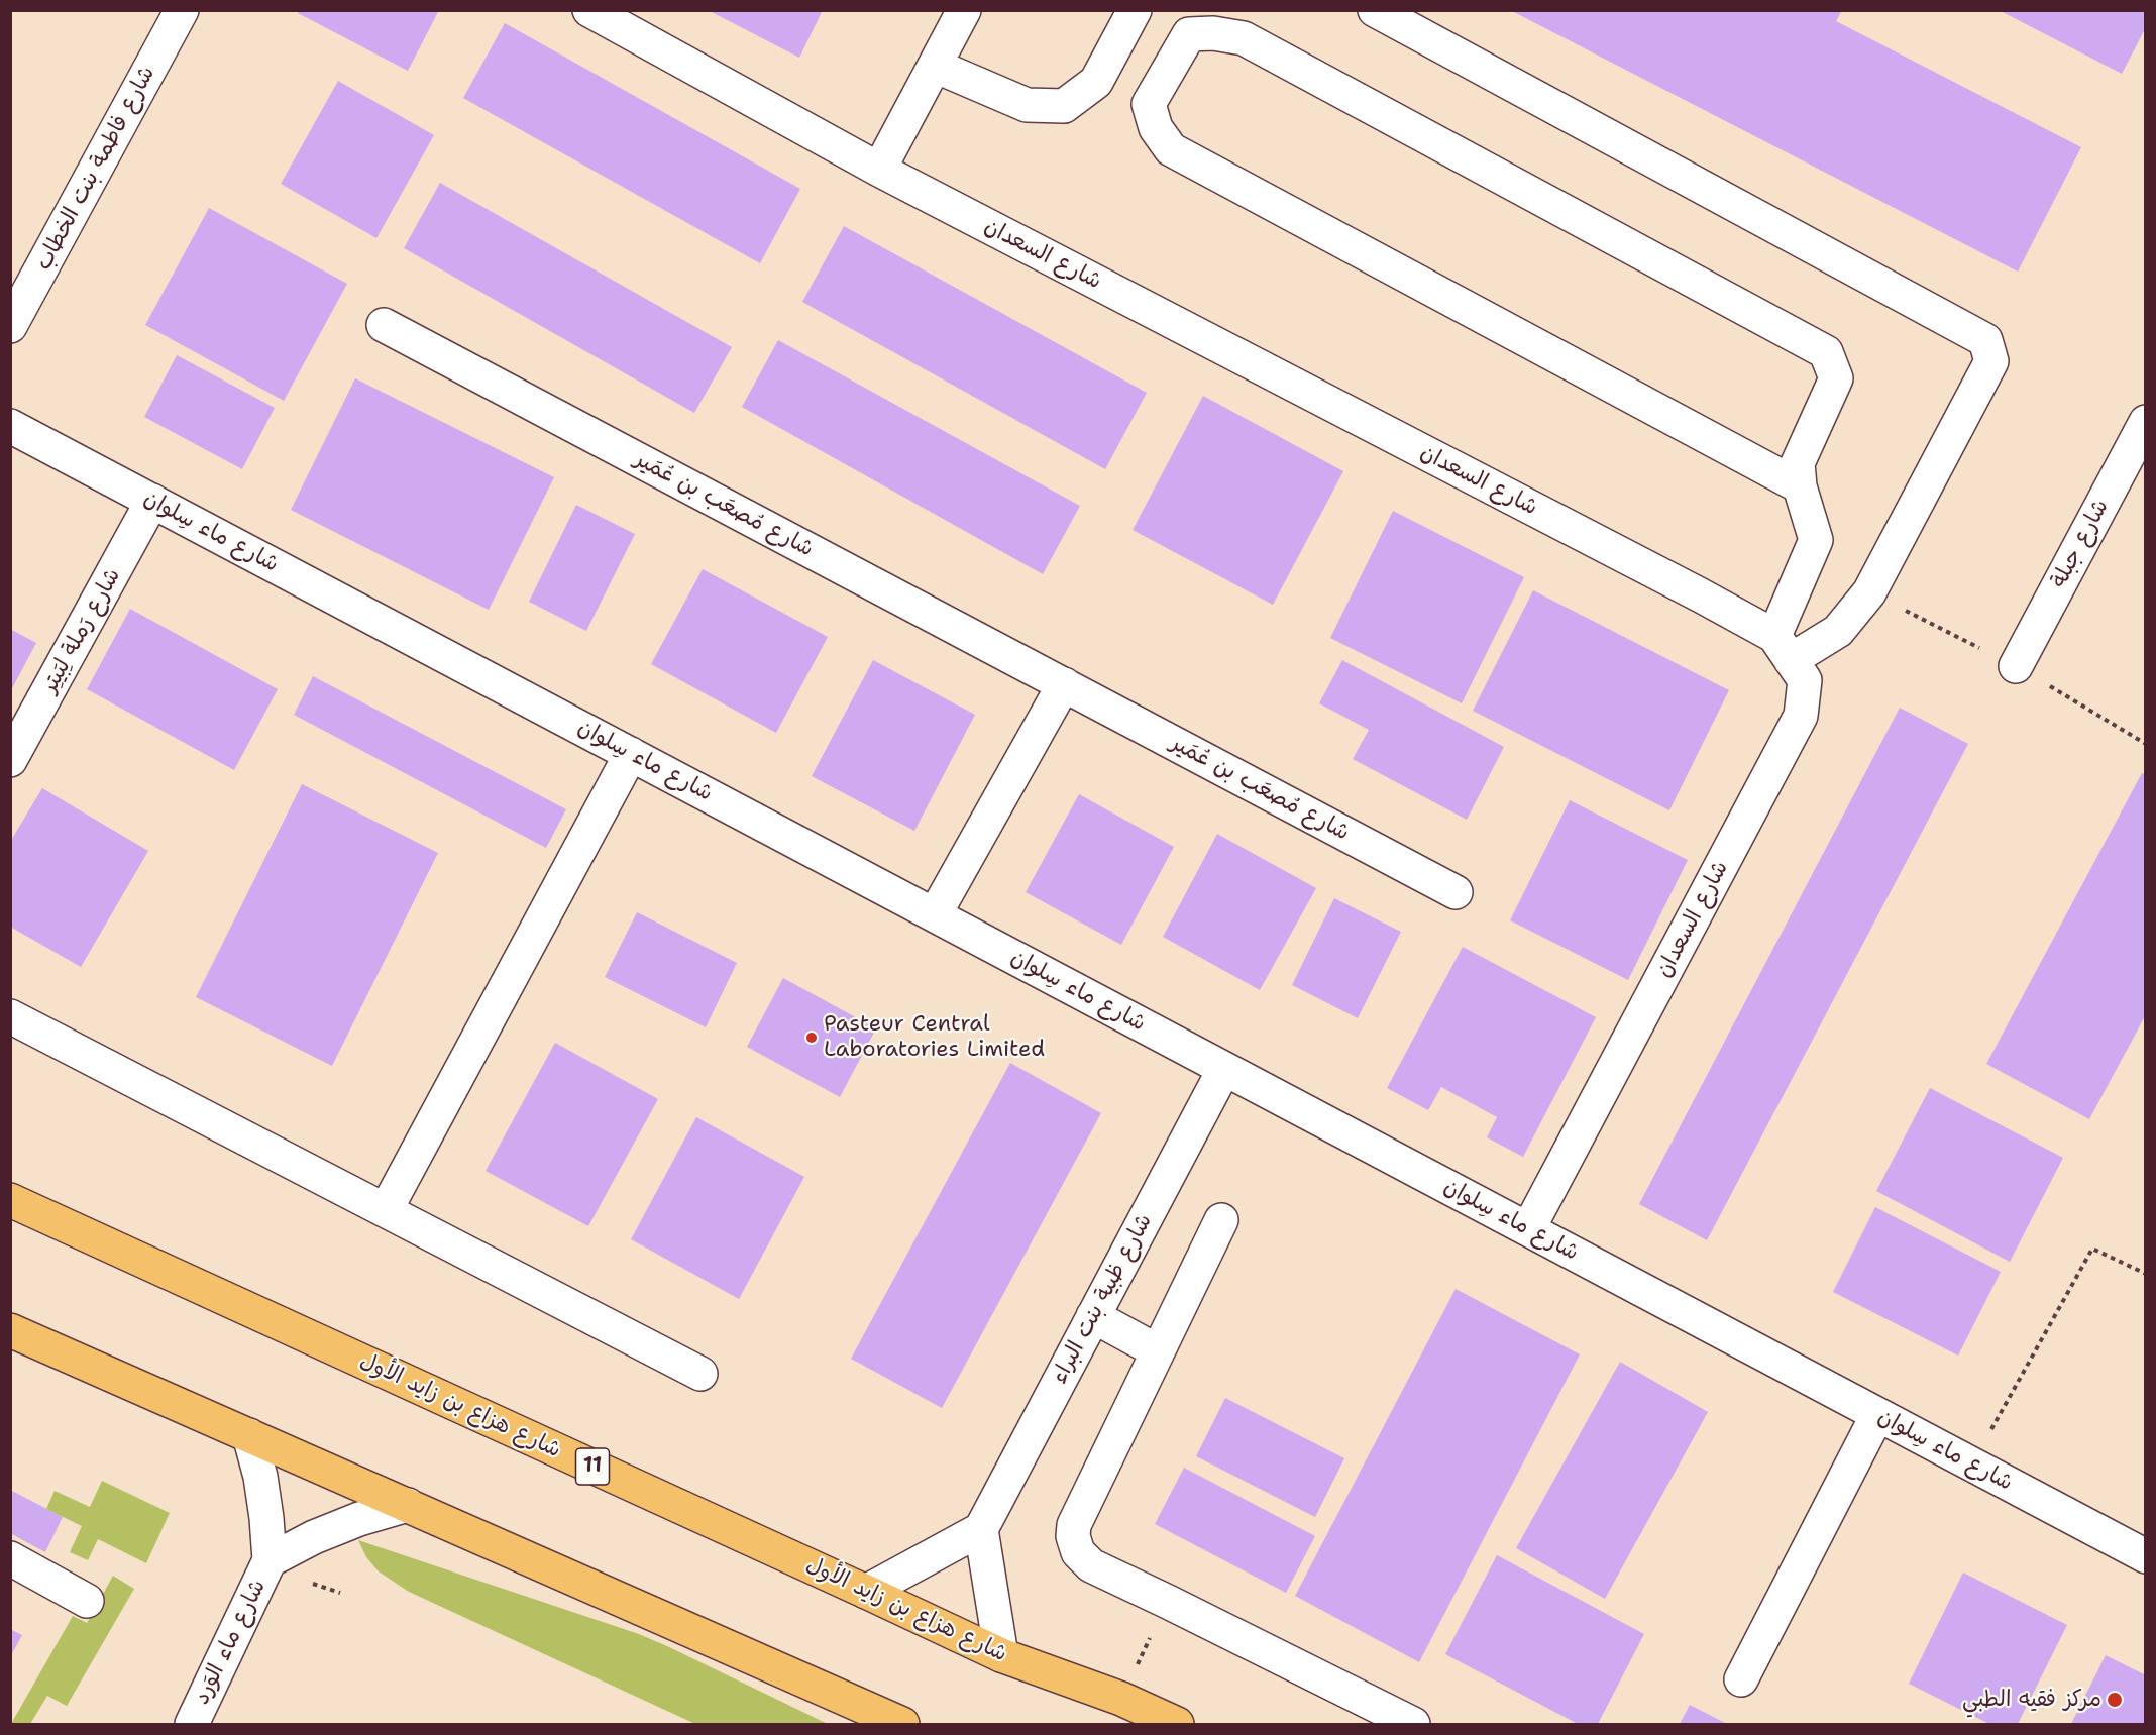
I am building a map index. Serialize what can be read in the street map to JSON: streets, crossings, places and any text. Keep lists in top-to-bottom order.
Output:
{
  "streets": {
    "main road": ["شارع هزاع بن زايد الأول", "11"],
    "street": [
      "شارع فاطمة بنت الخطاب",
      "شارع السعدان",
      "شارع مُصعَب بن عُمَير",
      "شارع ماء سِلوان",
      "شارع جبلة",
      "شارع رَملة لِبَيتِر",
      "شارع ظبية بنت البراء",
      "شارع ماء الوَرد"
    ]
  },
  "crossings": [
    ["شارع السعدان", "شارع ماء سِلوان"],
    ["شارع ماء سِلوان", "شارع رَملة لِبَيتِر"],
    ["شارع ماء سِلوان", "شارع ظبية بنت البراء"]
  ],
  "places": ["Pasteur Central Laboratories Limited", "مركز فقيه الطبي"]
}
